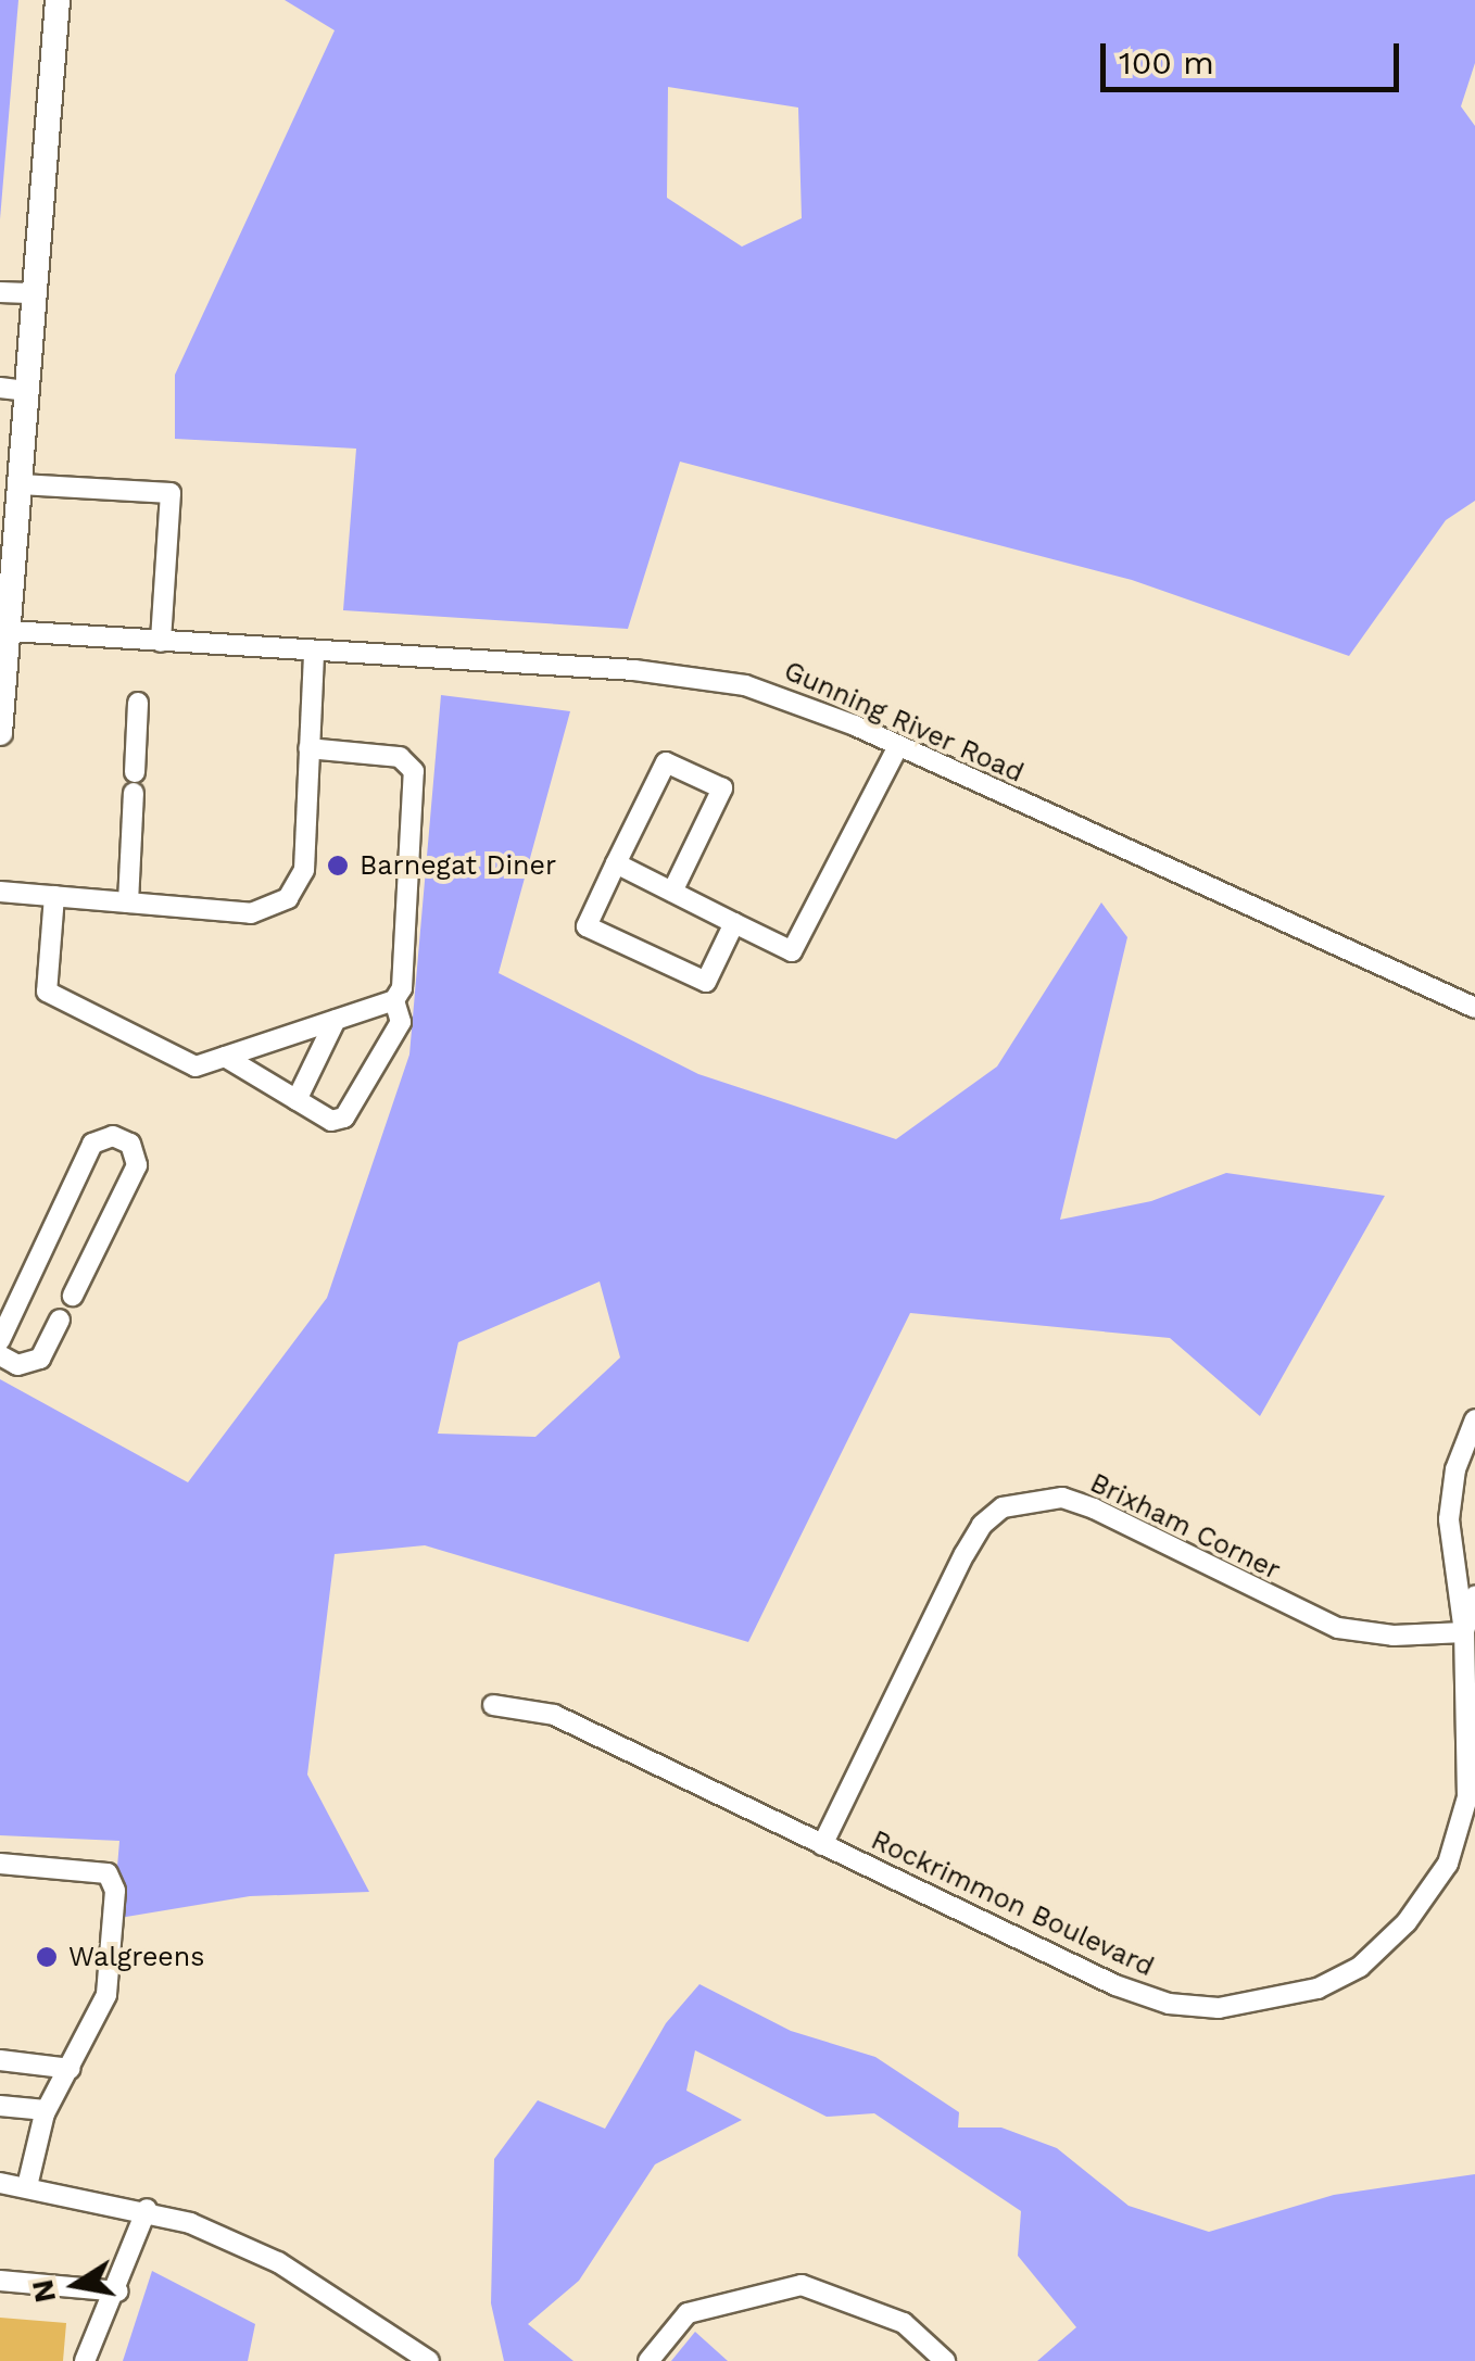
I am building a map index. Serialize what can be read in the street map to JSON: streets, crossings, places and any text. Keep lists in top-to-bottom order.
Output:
{
  "streets": {
    "street": ["Gunning River Road", "Brixham Corner", "Rockrimmon Boulevard"]
  },
  "crossings": [
    ["Brixham Corner", "Rockrimmon Boulevard"]
  ],
  "places": ["Barnegat Diner", "Walgreens"],
  "scale_bar": "100 m",
  "north": "left"
}
